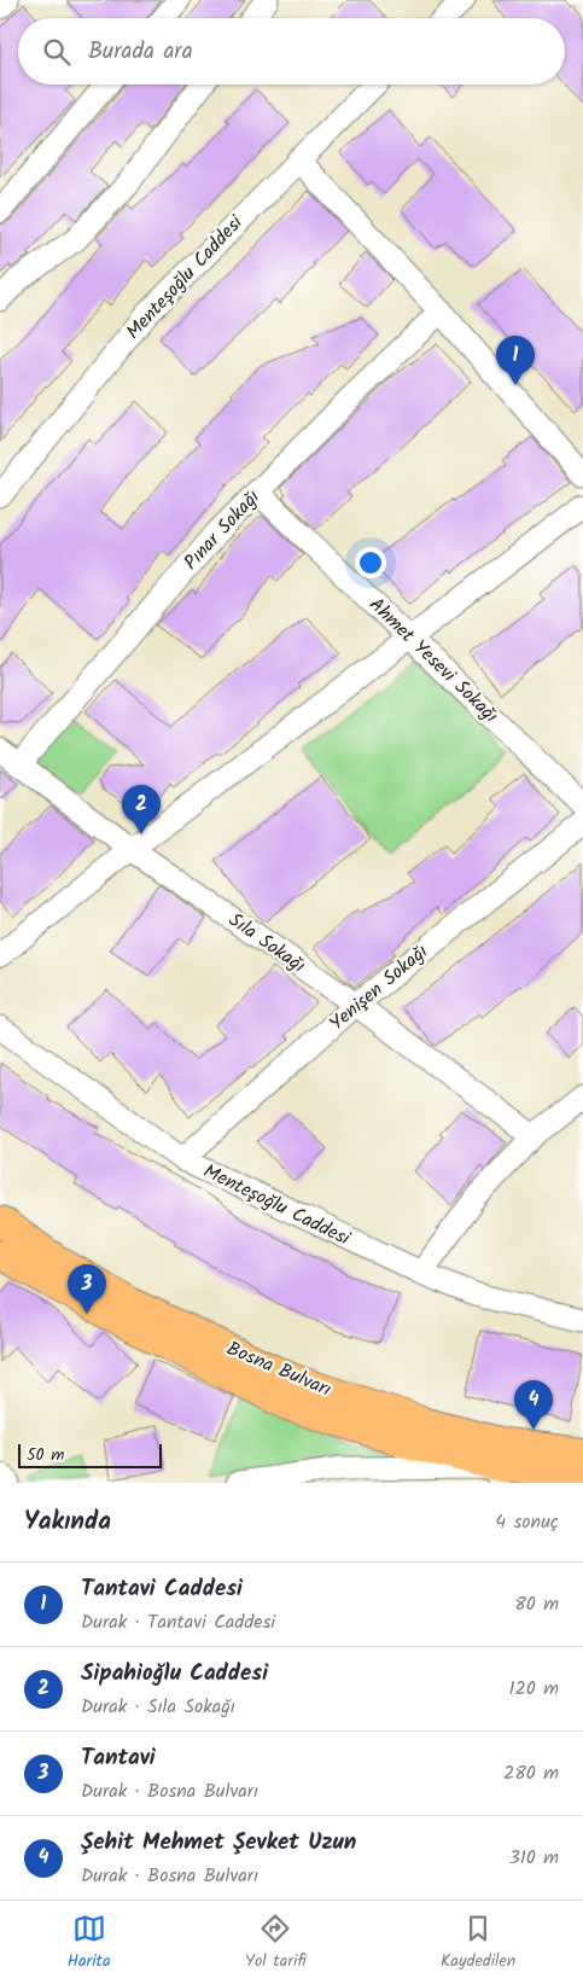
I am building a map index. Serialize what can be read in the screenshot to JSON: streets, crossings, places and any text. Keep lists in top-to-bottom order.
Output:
{
  "streets": {
    "main road": ["Bosna Bulvarı"],
    "street": [
      "Menteşoğlu Caddesi",
      "Pınar Sokağı",
      "Ahmet Yesevi Sokağı",
      "Sıla Sokağı",
      "Yenişen Sokağı"
    ]
  },
  "crossings": [
    ["Menteşoğlu Caddesi", "Yenişen Sokağı"],
    ["Pınar Sokağı", "Ahmet Yesevi Sokağı"],
    ["Pınar Sokağı", "Sıla Sokağı"],
    ["Sıla Sokağı", "Yenişen Sokağı"]
  ],
  "scale_bar": "50 m",
  "page": {
    "search": "Burada ara",
    "pins": [
      "1",
      "2",
      "3",
      "4"
    ],
    "scale": "50 m",
    "heading": ["Yakında", "4 sonuç"],
    "list": [
      {
        "mark": "1",
        "name": "Tantavi Caddesi",
        "note": "Durak · Tantavi Caddesi",
        "value": "80 m"
      },
      {
        "mark": "2",
        "name": "Sipahioğlu Caddesi",
        "note": "Durak · Sıla Sokağı",
        "value": "120 m"
      },
      {
        "mark": "3",
        "name": "Tantavi",
        "note": "Durak · Bosna Bulvarı",
        "value": "280 m"
      },
      {
        "mark": "4",
        "name": "Şehit Mehmet Şevket Uzun",
        "note": "Durak · Bosna Bulvarı",
        "value": "310 m"
      }
    ],
    "nav": ["Harita", "Yol tarifi", "Kaydedilen"]
  }
}
